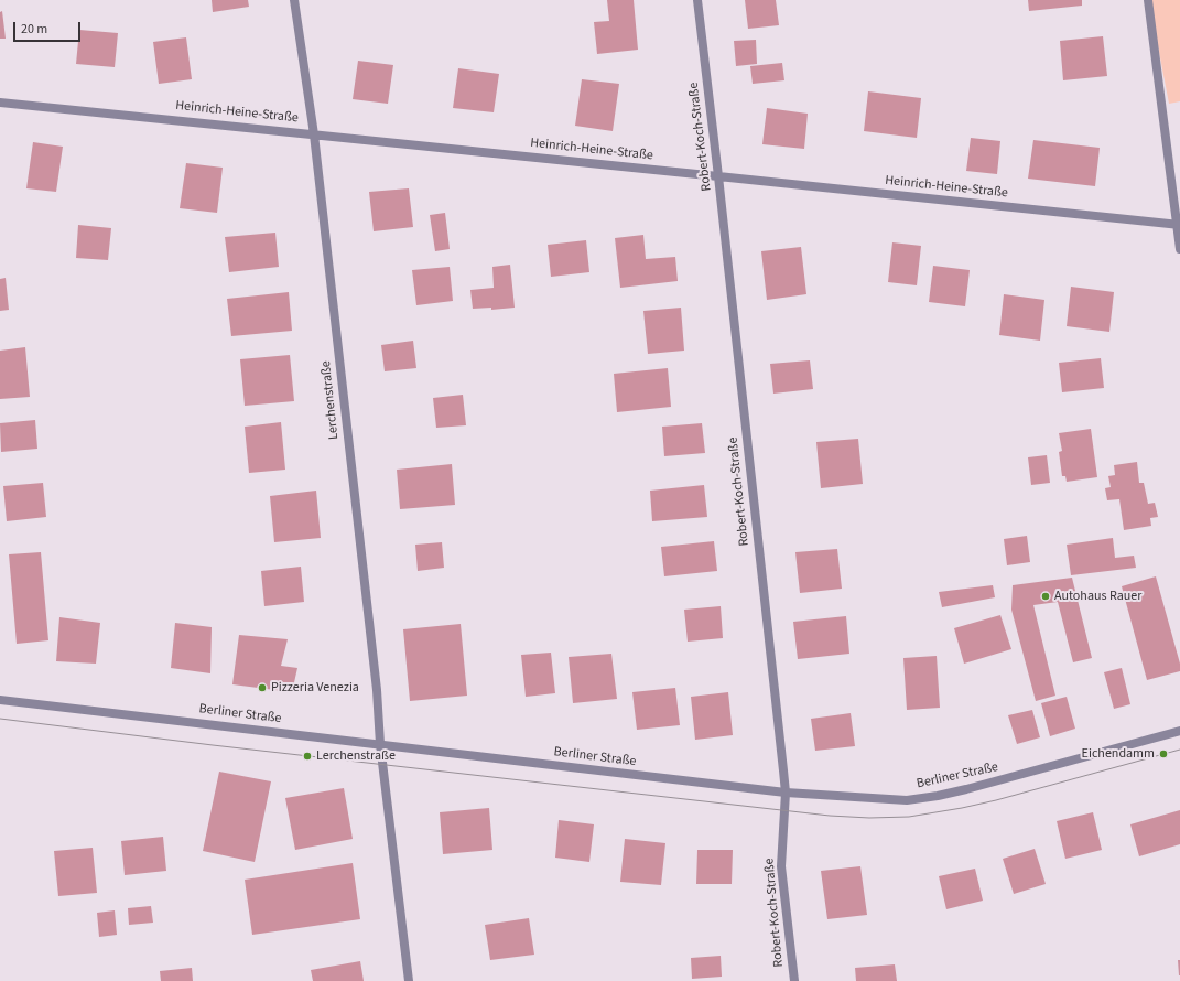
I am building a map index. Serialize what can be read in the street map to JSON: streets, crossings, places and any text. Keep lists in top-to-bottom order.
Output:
{
  "streets": {
    "street": [
      "Heinrich-Heine-Straße",
      "Robert-Koch-Straße",
      "Lerchenstraße",
      "Berliner Straße"
    ]
  },
  "crossings": [
    ["Heinrich-Heine-Straße", "Robert-Koch-Straße"],
    ["Heinrich-Heine-Straße", "Lerchenstraße"],
    ["Robert-Koch-Straße", "Berliner Straße"],
    ["Lerchenstraße", "Berliner Straße"]
  ],
  "places": [
    "Autohaus Rauer",
    "Pizzeria Venezia",
    "Eichendamm",
    "Lerchenstraße"
  ],
  "scale_bar": "20 m"
}
